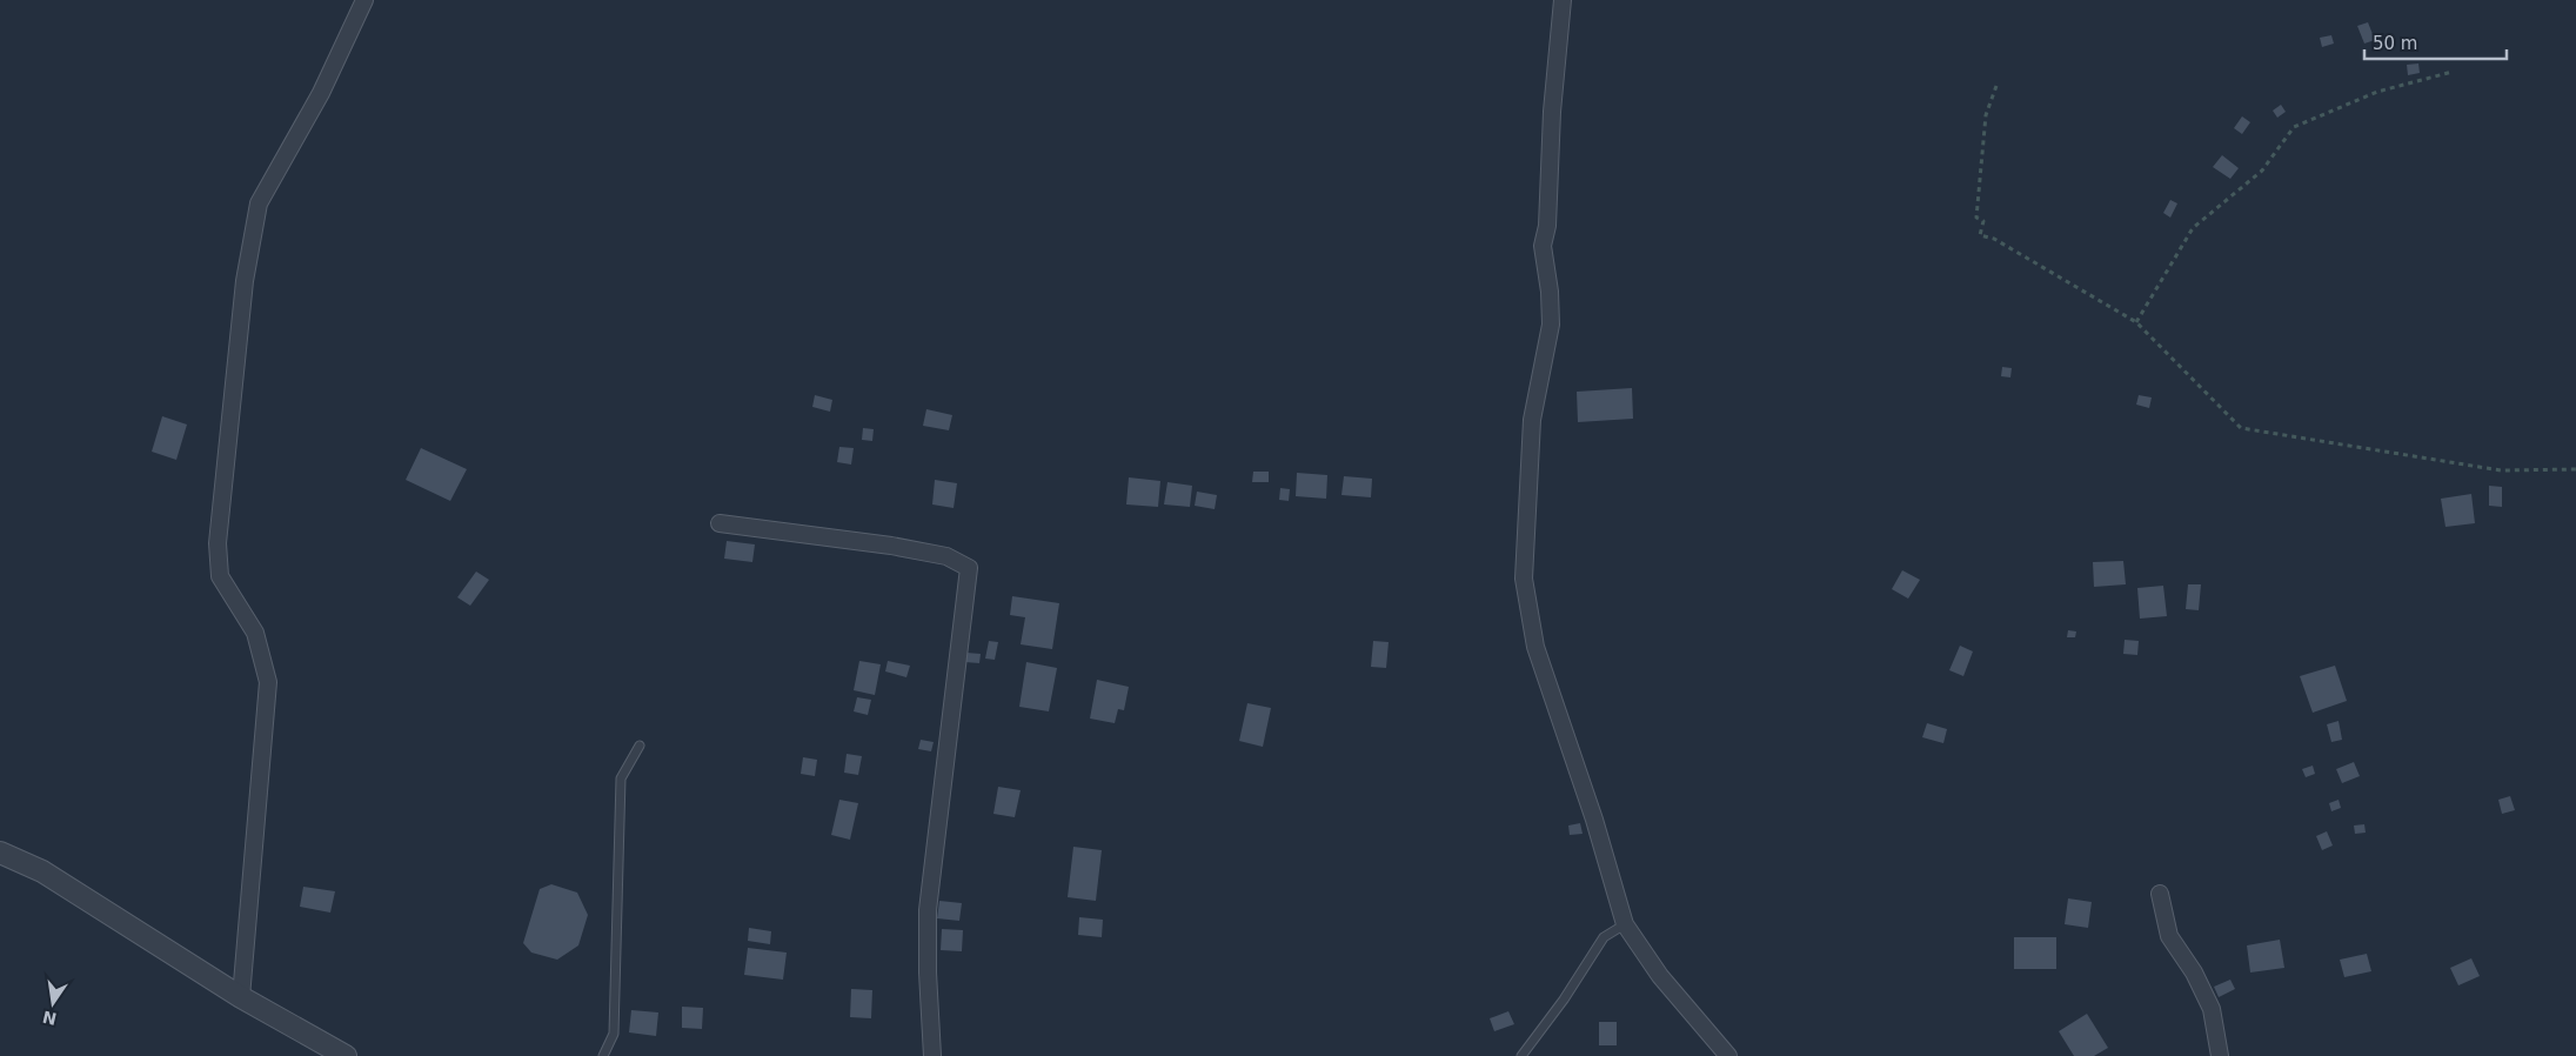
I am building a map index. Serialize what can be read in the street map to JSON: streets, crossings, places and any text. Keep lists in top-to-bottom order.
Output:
{
  "scale_bar": "50 m",
  "north": "bottom"
}
